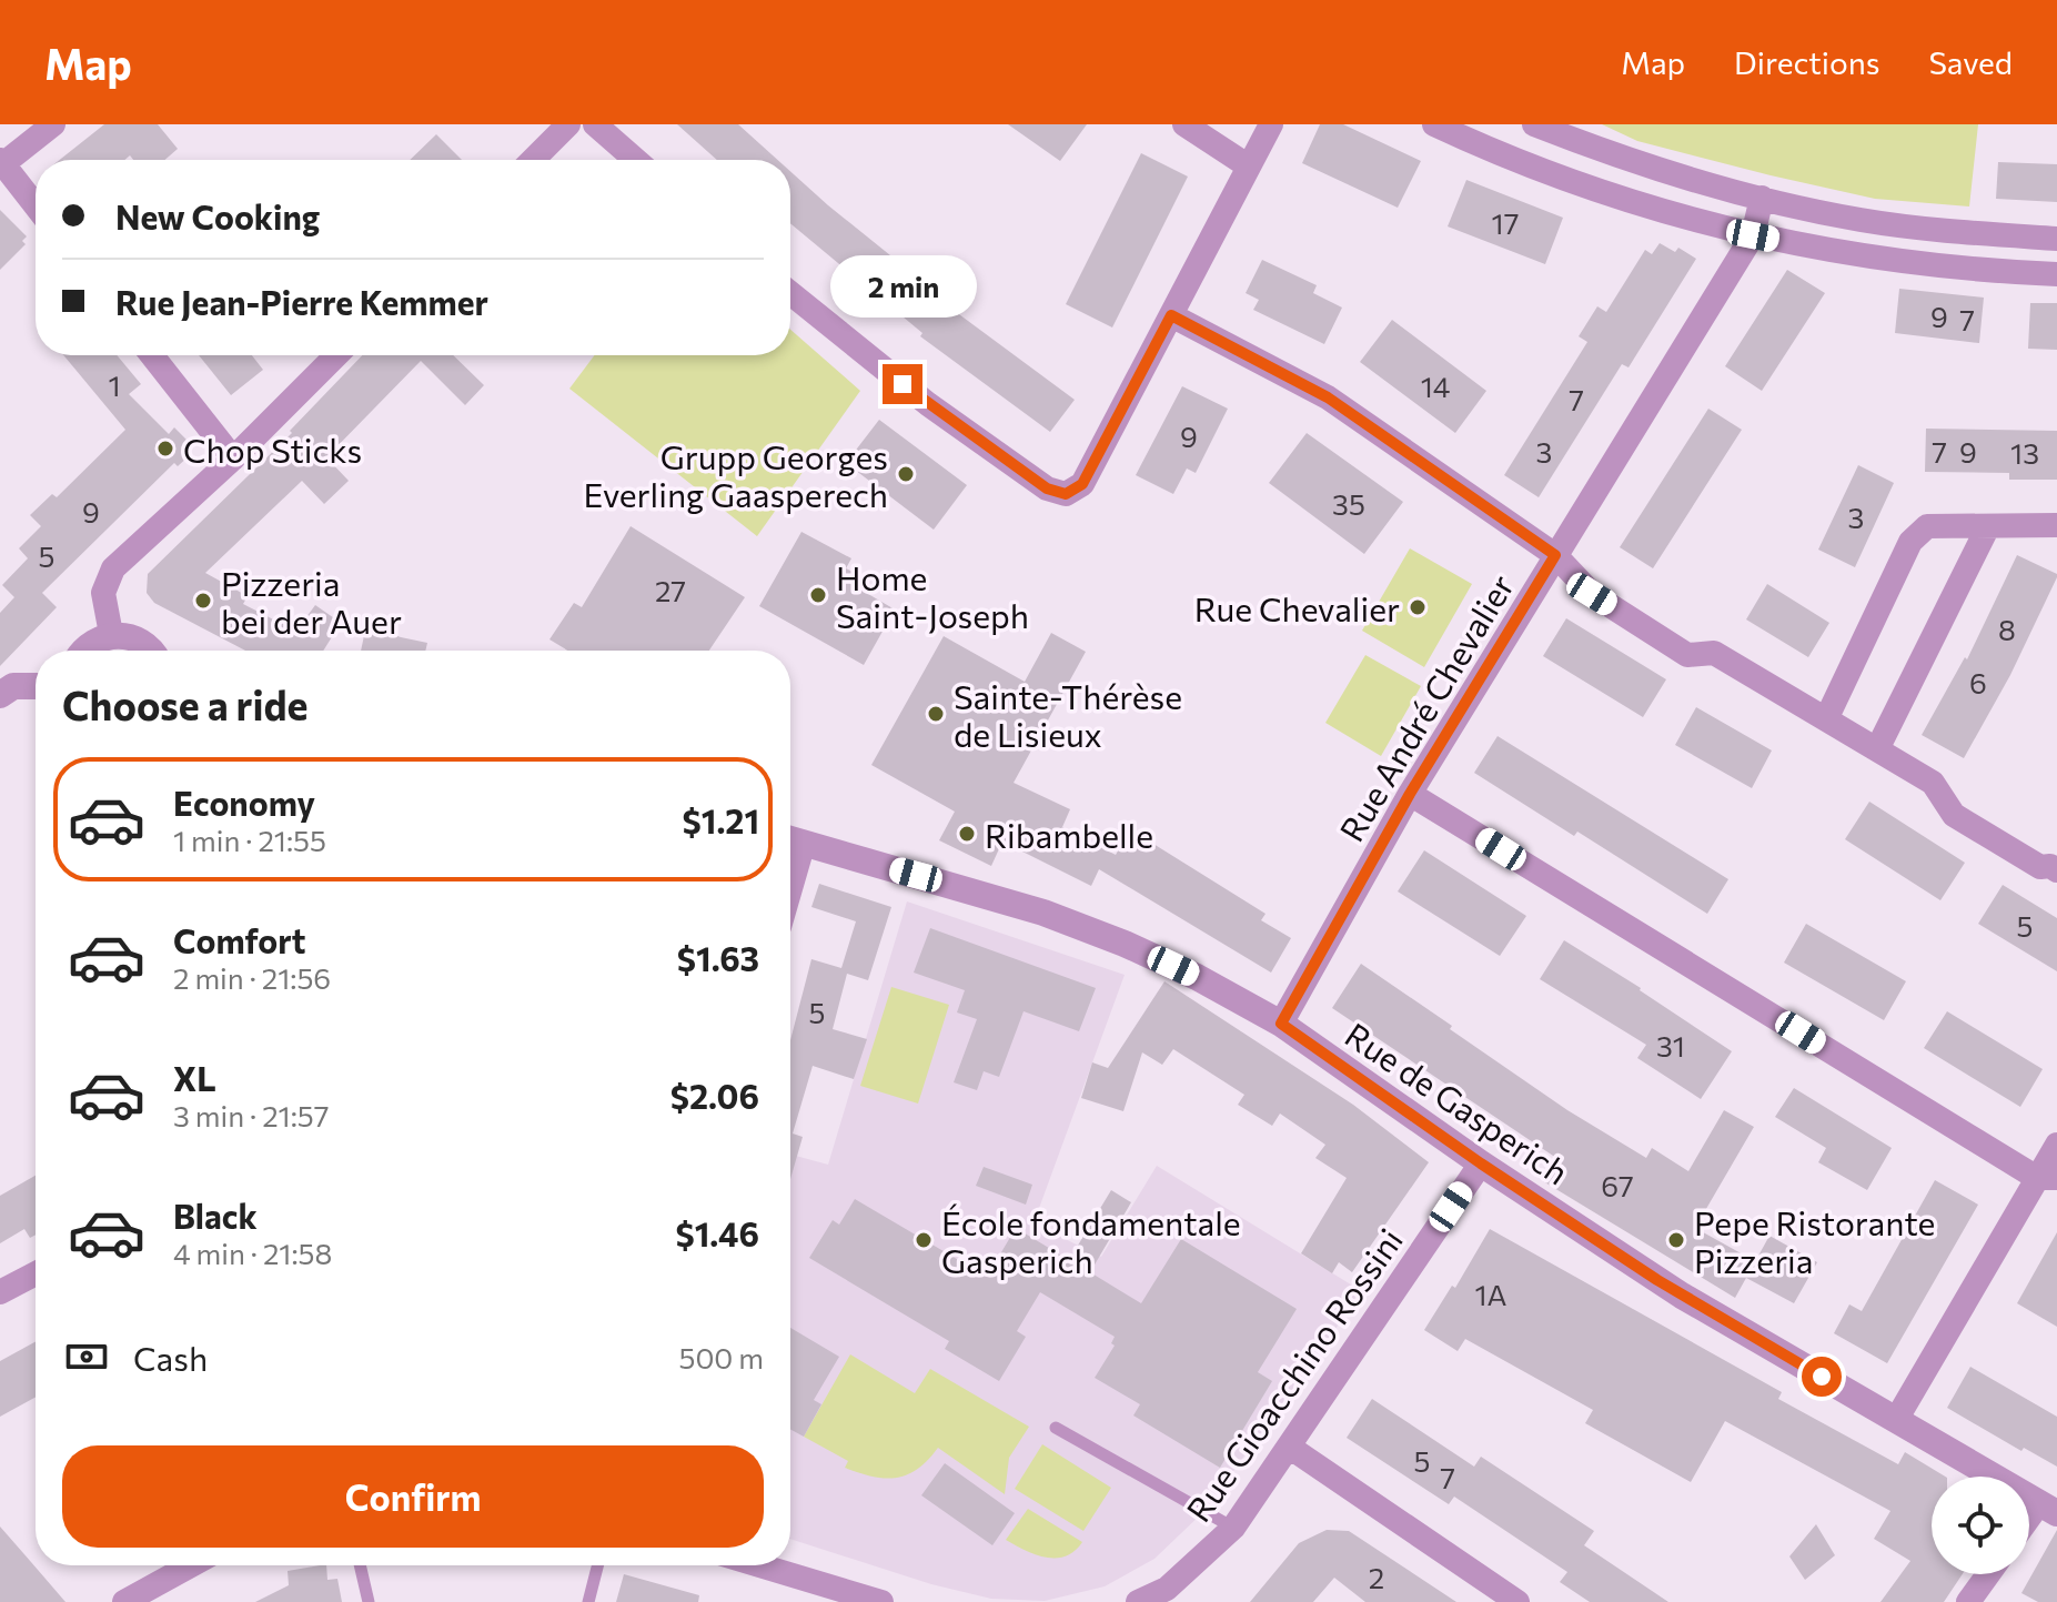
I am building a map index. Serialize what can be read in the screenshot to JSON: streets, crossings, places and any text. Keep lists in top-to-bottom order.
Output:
{
  "streets": {
    "street": ["Rue André Chevalier", "Rue de Gasperich", "Rue Gioacchino Rossini"]
  },
  "crossings": [
    ["Rue André Chevalier", "Rue de Gasperich"],
    ["Rue de Gasperich", "Rue Gioacchino Rossini"]
  ],
  "places": [
    "Chop Sticks",
    "Grupp Georges Everling Gaasperech",
    "Home Saint-Joseph",
    "Pizzeria bei der Auer",
    "Rue Chevalier",
    "Sainte-Thérèse de Lisieux",
    "Ribambelle",
    "École fondamentale Gasperich",
    "Pepe Ristorante Pizzeria"
  ],
  "house_numbers": [
    "17",
    "9",
    "7",
    "1",
    "14",
    "7",
    "9",
    "3",
    "7",
    "9",
    "13",
    "35",
    "9",
    "3",
    "5",
    "27",
    "8",
    "6",
    "5",
    "5",
    "31",
    "67",
    "1A",
    "5",
    "7",
    "2"
  ],
  "page": {
    "header": "Map",
    "nav": ["Map", "Directions", "Saved"],
    "banner": ["New Cooking", "Rue Jean-Pierre Kemmer"],
    "bubble": "2 min",
    "heading": "Choose a ride",
    "list": [
      {
        "name": "Economy",
        "note": "1 min · 21:55",
        "value": "$1.21"
      },
      {
        "name": "Comfort",
        "note": "2 min · 21:56",
        "value": "$1.63"
      },
      {
        "name": "XL",
        "note": "3 min · 21:57",
        "value": "$2.06"
      },
      {
        "name": "Black",
        "note": "4 min · 21:58",
        "value": "$1.46"
      }
    ],
    "pay": ["Cash", "500 m"],
    "buttons": "Confirm"
  }
}
